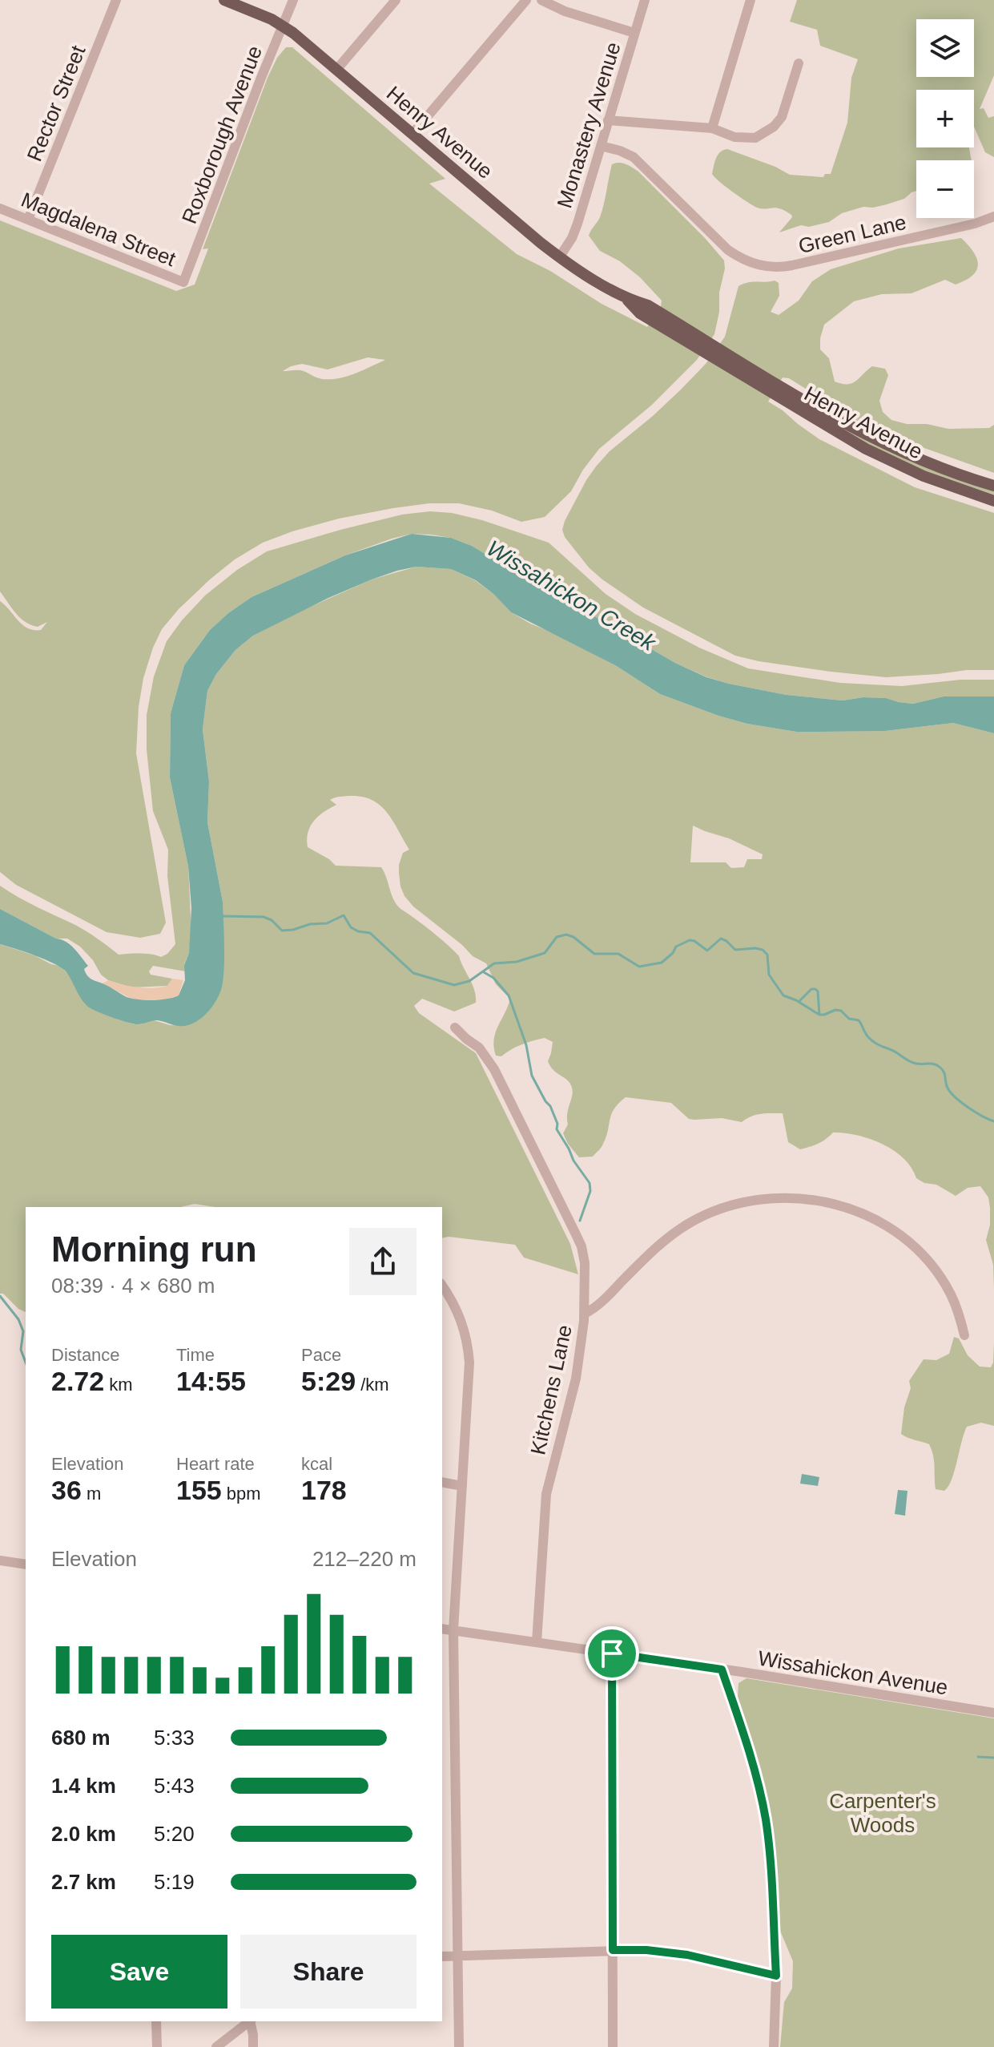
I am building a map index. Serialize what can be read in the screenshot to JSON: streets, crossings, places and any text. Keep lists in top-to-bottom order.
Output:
{
  "streets": {
    "main road": ["Henry Avenue"],
    "street": [
      "Rector Street",
      "Monastery Avenue",
      "Roxborough Avenue",
      "Magdalena Street",
      "Green Lane",
      "Kitchens Lane",
      "Wissahickon Avenue"
    ]
  },
  "crossings": [
    ["Rector Street", "Magdalena Street"],
    ["Monastery Avenue", "Henry Avenue"],
    ["Monastery Avenue", "Green Lane"],
    ["Henry Avenue", "Roxborough Avenue"],
    ["Roxborough Avenue", "Magdalena Street"],
    ["Kitchens Lane", "Wissahickon Avenue"]
  ],
  "water": ["Wissahickon Creek"],
  "parks": ["Carpenter's Woods"],
  "page": {
    "map_buttons": ["+", "−"],
    "heading": ["Morning run", "08:39 · 4 × 680 m"],
    "stats": [
      ["Distance", "2.72 km"],
      ["Time", "14:55"],
      ["Pace", "5:29 /km"],
      ["Elevation", "36 m"],
      ["Heart rate", "155 bpm"],
      ["kcal", "178"]
    ],
    "chart": ["Elevation", "212–220 m"],
    "list": [
      {
        "name": "680 m",
        "note": "5:33"
      },
      {
        "name": "1.4 km",
        "note": "5:43"
      },
      {
        "name": "2.0 km",
        "note": "5:20"
      },
      {
        "name": "2.7 km",
        "note": "5:19"
      }
    ],
    "buttons": ["Save", "Share"]
  }
}
